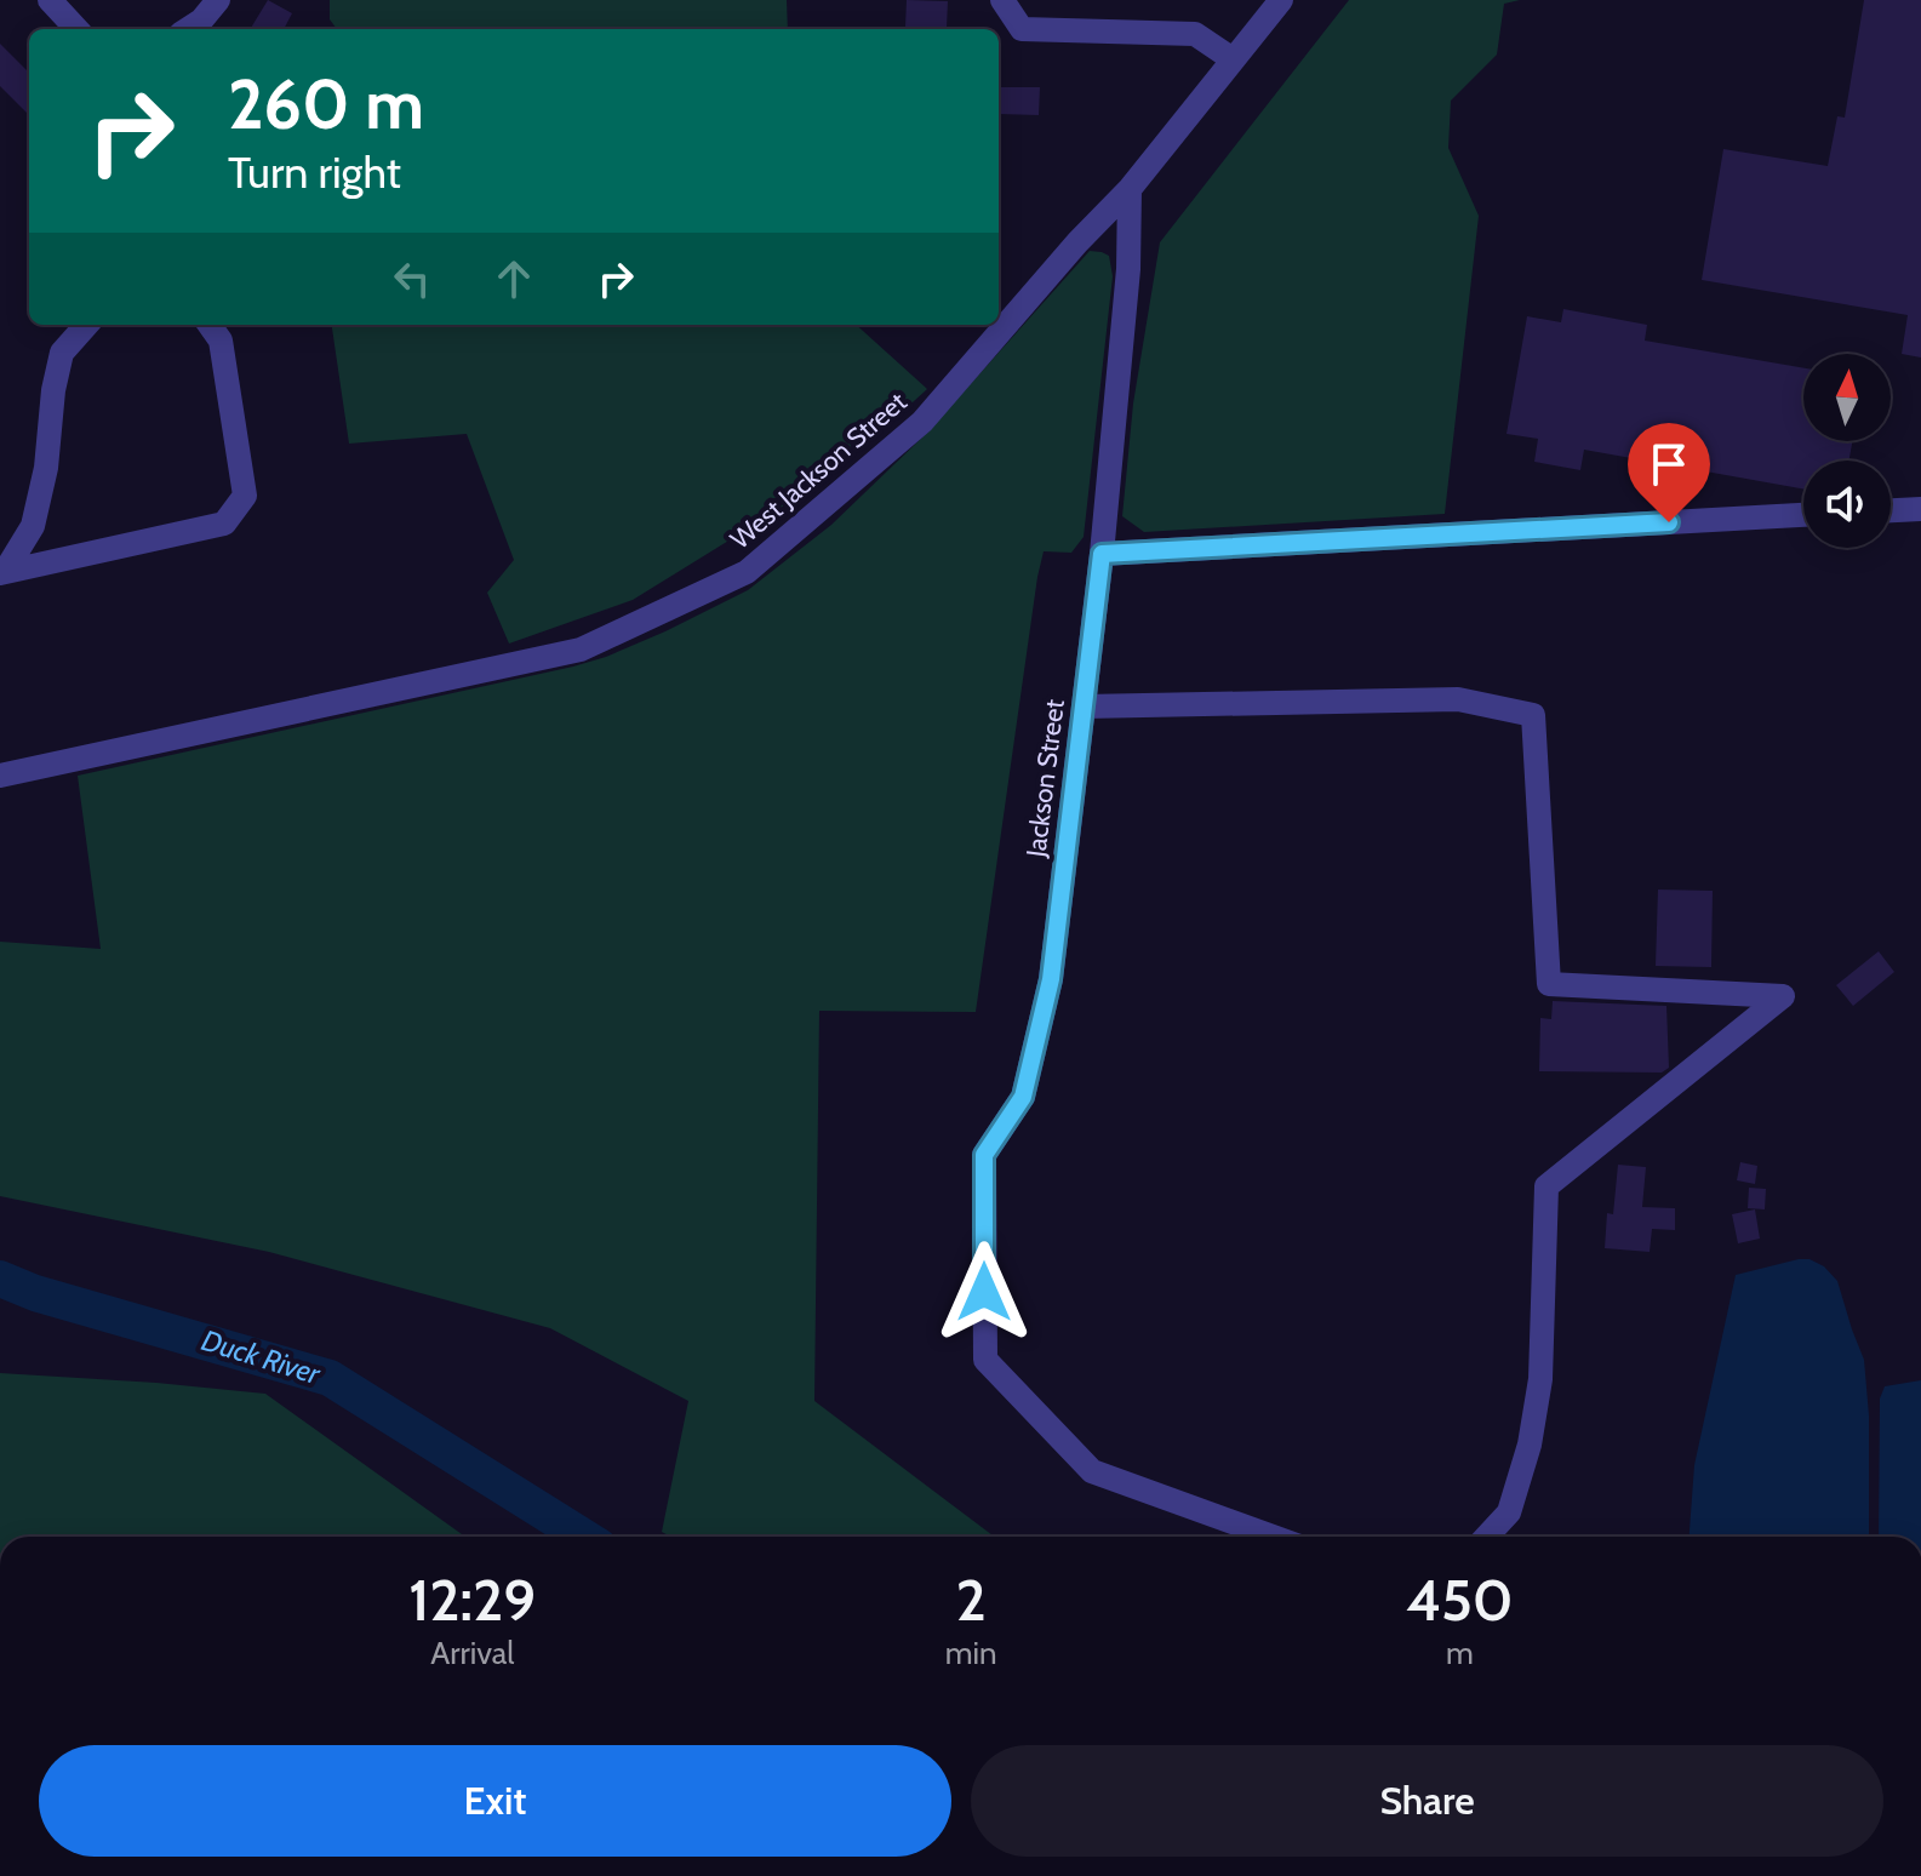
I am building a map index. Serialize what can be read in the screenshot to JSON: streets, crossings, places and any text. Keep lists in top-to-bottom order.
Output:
{
  "streets": {
    "street": ["West Jackson Street", "Jackson Street"]
  },
  "crossings": [
    ["West Jackson Street", "Jackson Street"]
  ],
  "water": ["Duck River"],
  "north": "top",
  "page": {
    "turn": ["260 m", "Turn right"],
    "eta": [
      "12:29",
      "Arrival",
      "2",
      "min",
      "450",
      "m"
    ],
    "buttons": ["Exit", "Share"]
  }
}
